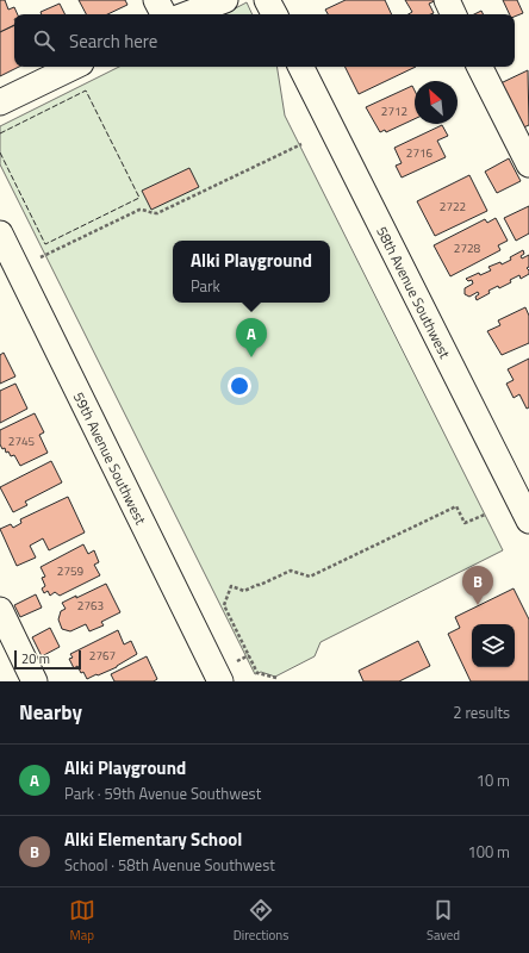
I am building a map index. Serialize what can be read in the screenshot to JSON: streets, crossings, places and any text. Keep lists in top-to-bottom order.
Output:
{
  "streets": {
    "street": ["58th Avenue Southwest", "59th Avenue Southwest"]
  },
  "house_numbers": [
    "2712",
    "2716",
    "2722",
    "2728",
    "2745",
    "2759",
    "2763",
    "2767"
  ],
  "scale_bar": "20 m",
  "north": "top left",
  "page": {
    "search": "Search here",
    "popup": ["Alki Playground", "Park"],
    "pins": ["A", "B"],
    "scale": "20 m",
    "heading": ["Nearby", "2 results"],
    "list": [
      {
        "mark": "A",
        "name": "Alki Playground",
        "note": "Park · 59th Avenue Southwest",
        "value": "10 m"
      },
      {
        "mark": "B",
        "name": "Alki Elementary School",
        "note": "School · 58th Avenue Southwest",
        "value": "100 m"
      }
    ],
    "nav": ["Map", "Directions", "Saved"]
  }
}
